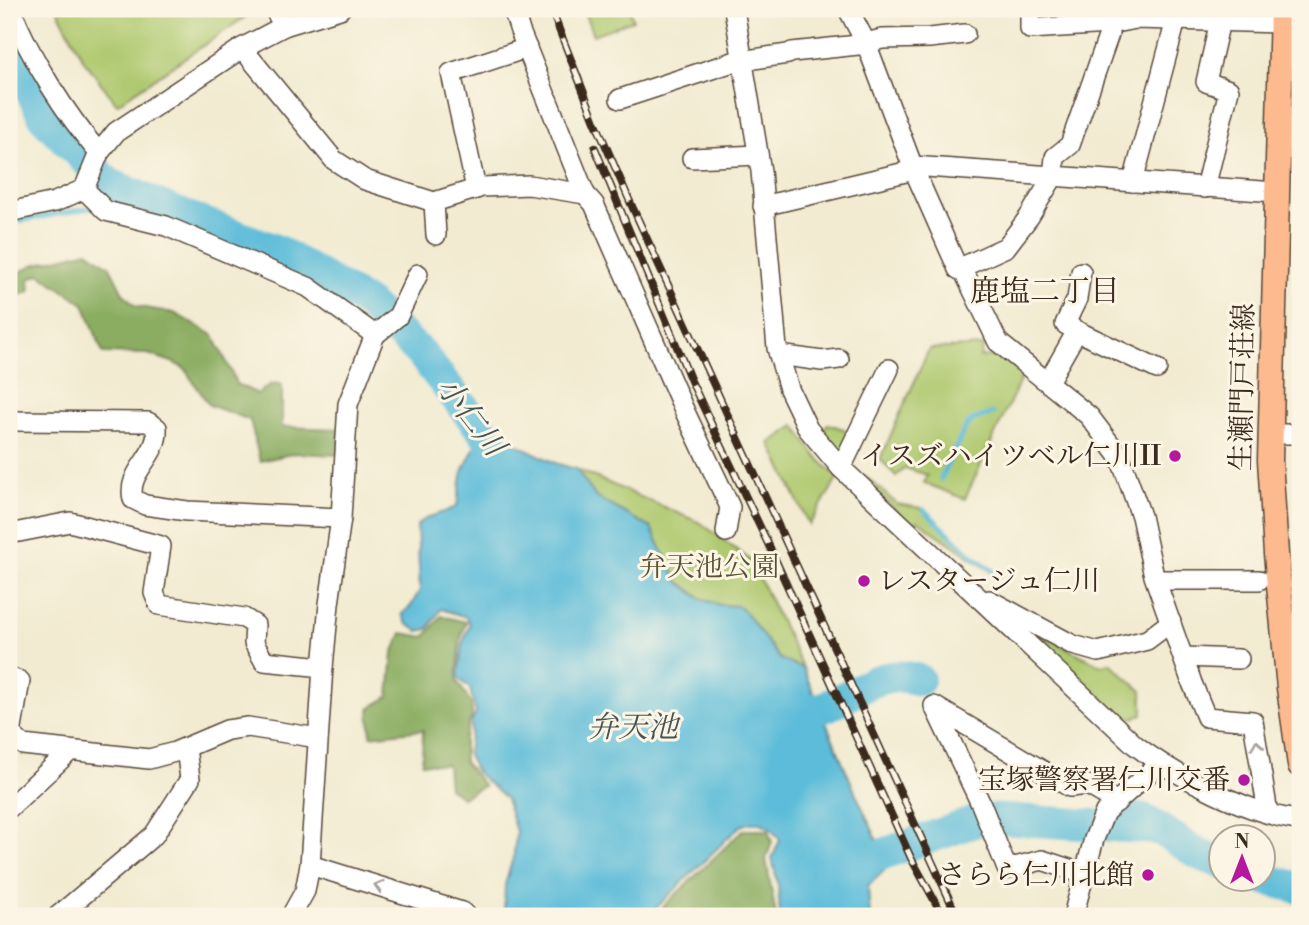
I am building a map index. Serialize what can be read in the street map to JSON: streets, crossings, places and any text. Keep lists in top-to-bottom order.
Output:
{
  "streets": {
    "main road": ["生瀬門戸荘線"]
  },
  "districts": ["鹿塩二丁目"],
  "water": ["小仁川", "弁天池"],
  "parks": ["弁天池公園"],
  "places": [
    "イスズハイツベル仁川II",
    "レスタージュ仁川",
    "宝塚警察署仁川交番",
    "さらら仁川北館"
  ],
  "north": "top"
}
